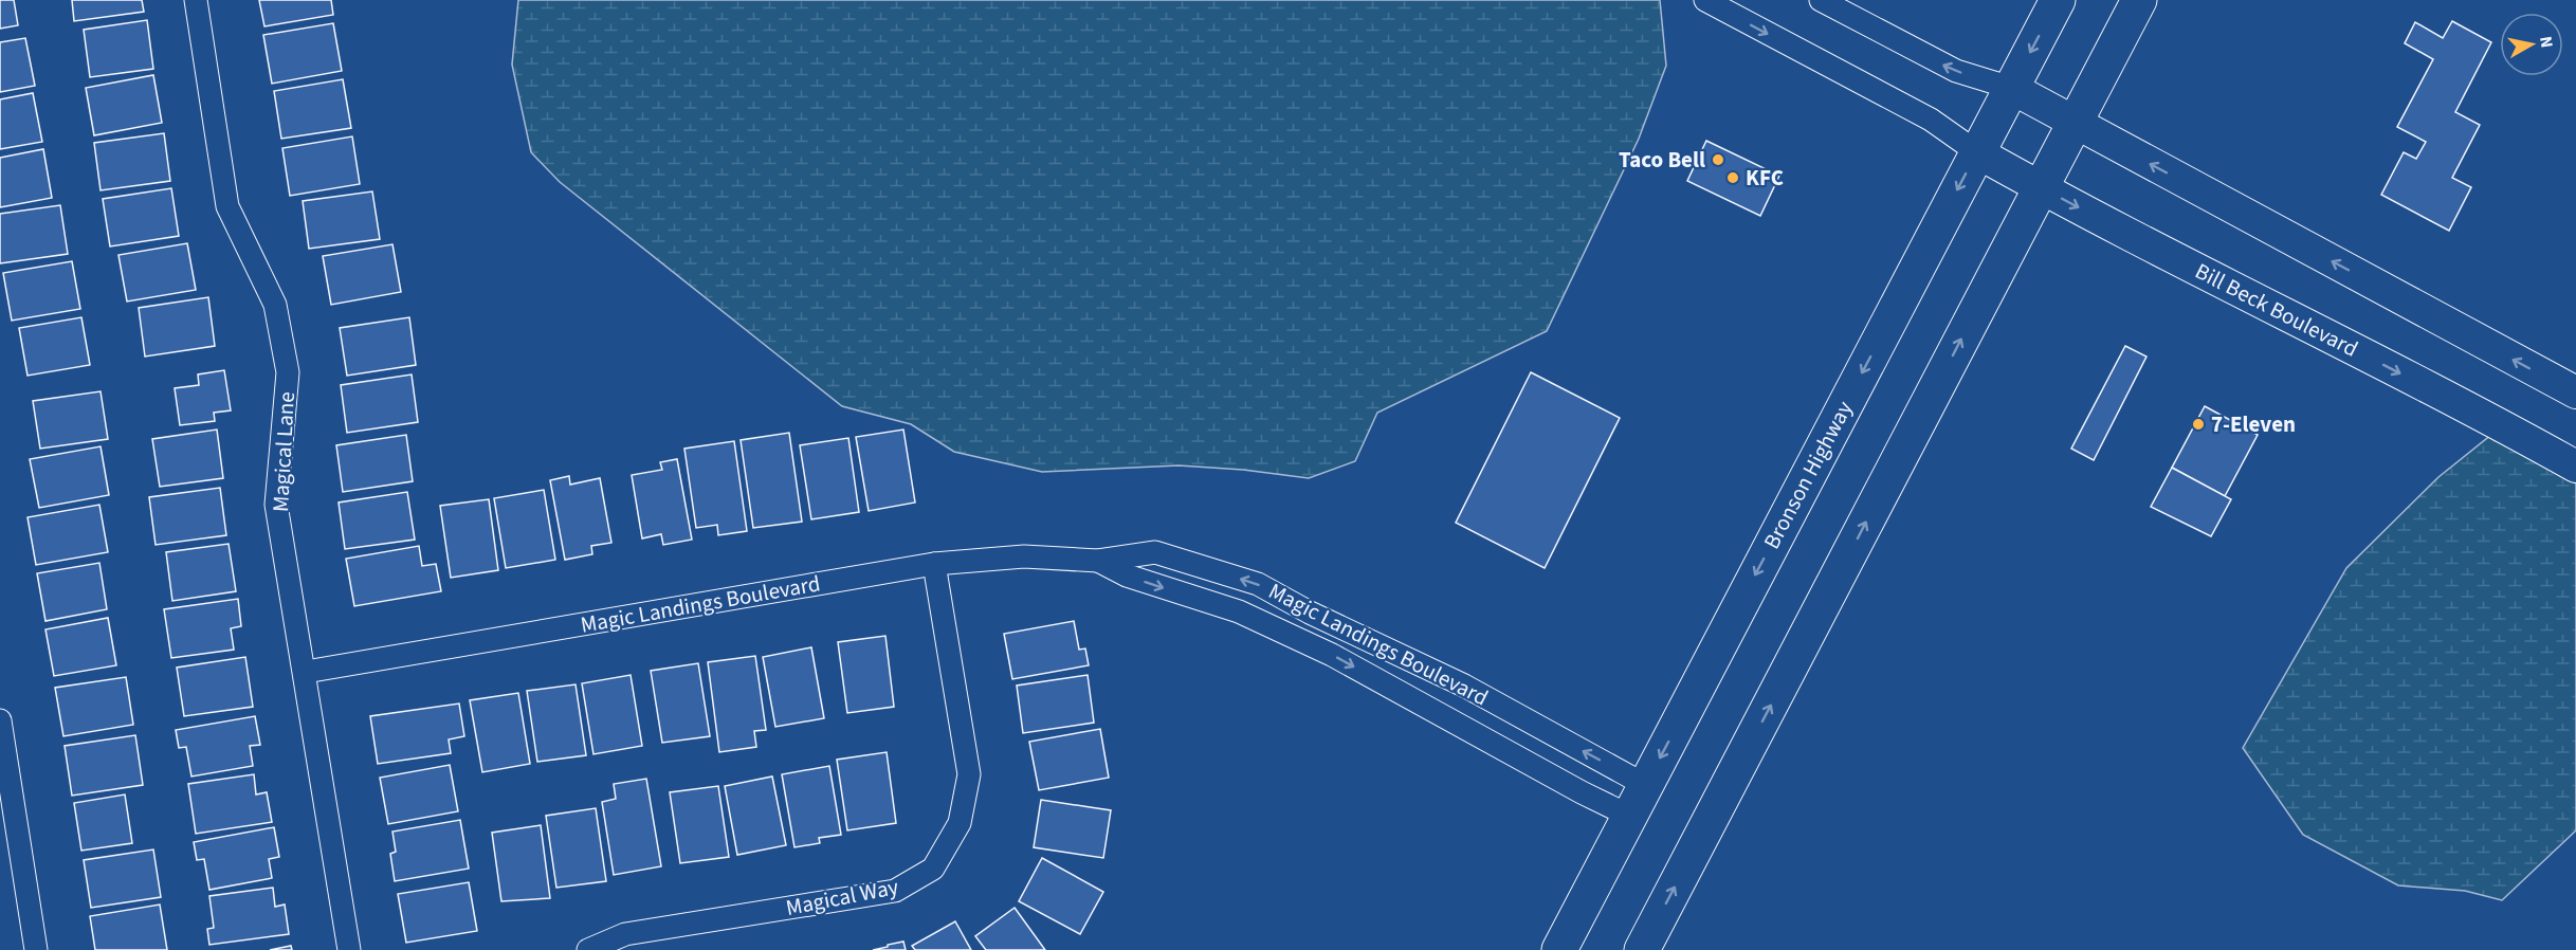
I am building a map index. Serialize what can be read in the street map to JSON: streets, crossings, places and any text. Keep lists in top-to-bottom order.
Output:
{
  "streets": {
    "highway": ["Bronson Highway"],
    "street": [
      "Bill Beck Boulevard",
      "Magical Lane",
      "Magic Landings Boulevard",
      "Magical Way"
    ]
  },
  "crossings": [
    ["Bill Beck Boulevard", "Bronson Highway"],
    ["Magical Lane", "Magic Landings Boulevard"],
    ["Bronson Highway", "Magic Landings Boulevard"],
    ["Magic Landings Boulevard", "Magical Way"]
  ],
  "places": ["Taco Bell", "KFC", "7-Eleven"],
  "north": "right"
}
